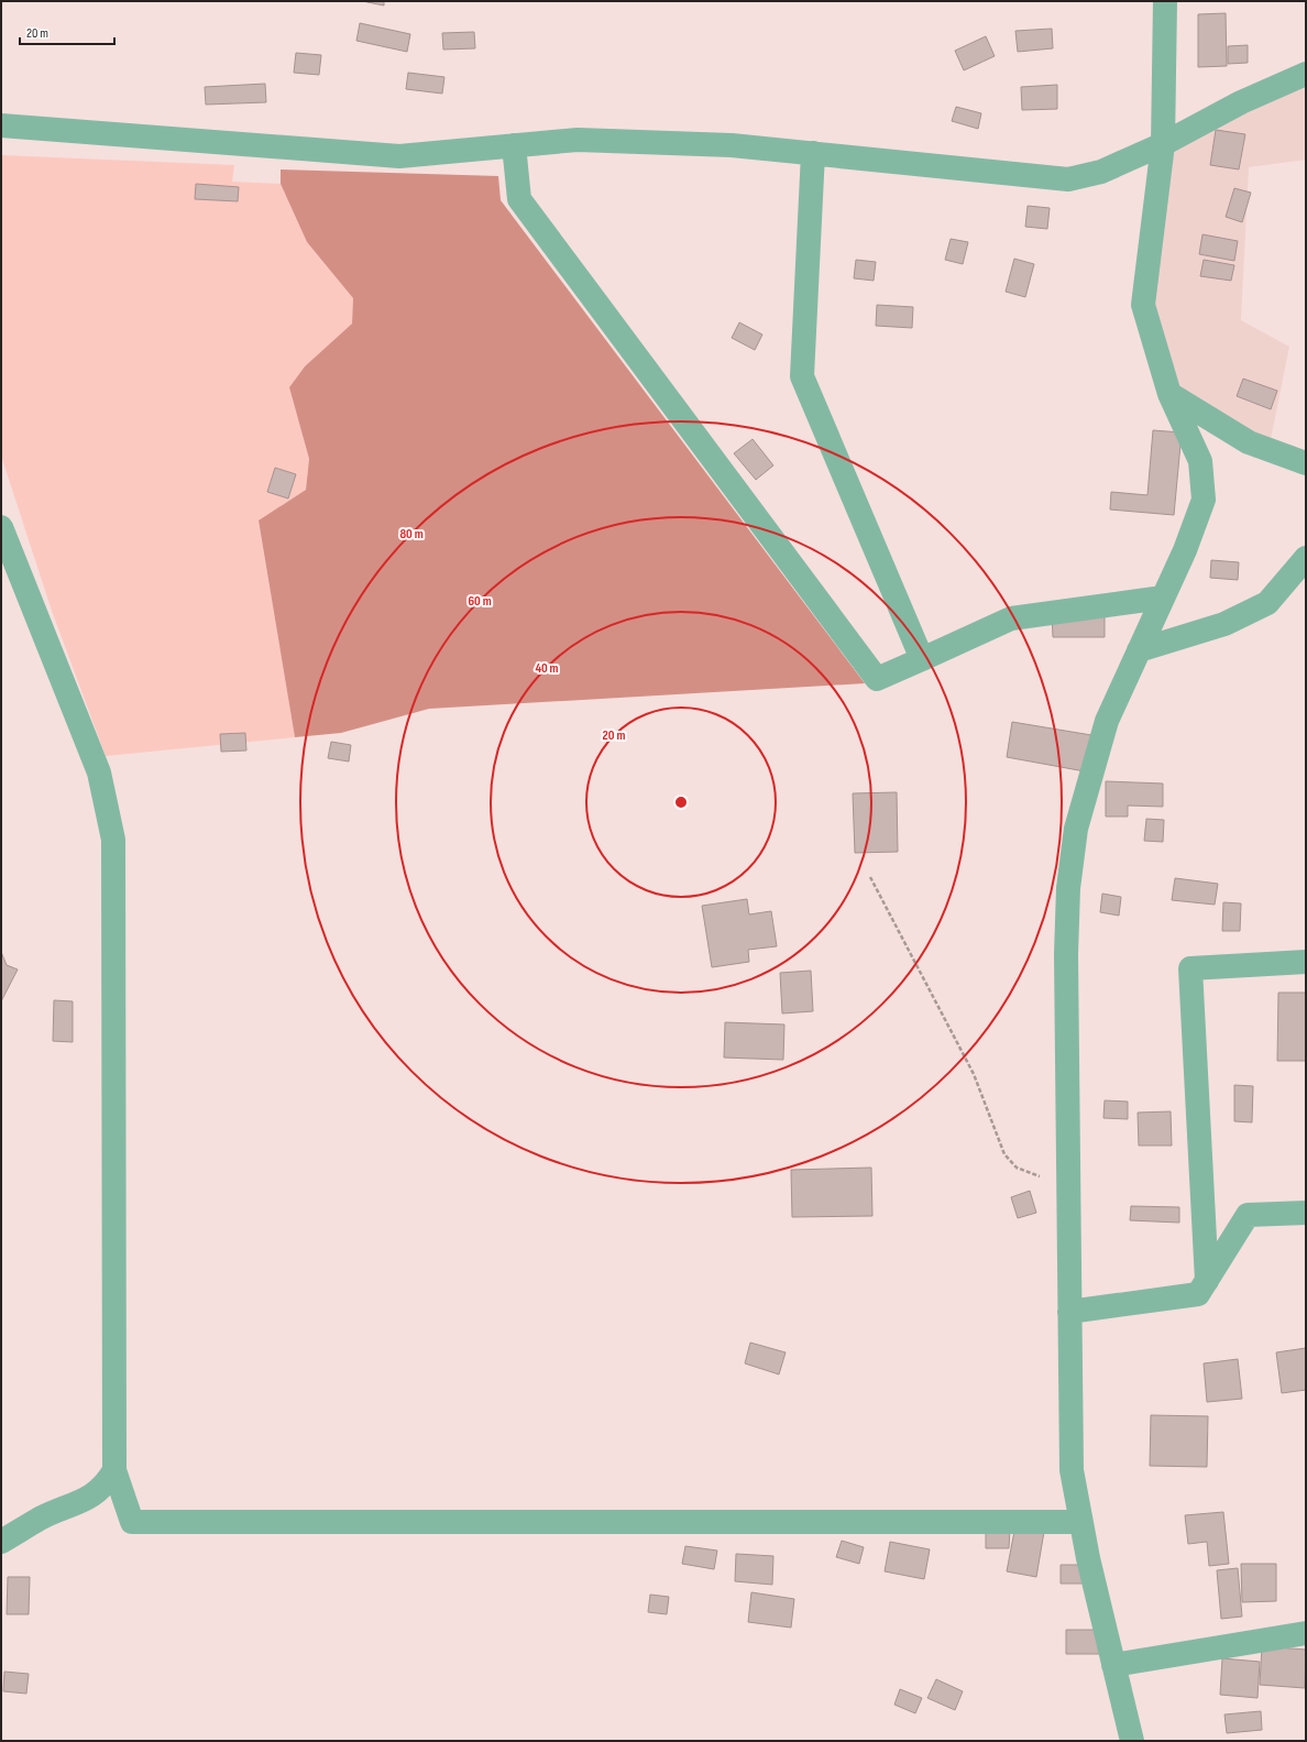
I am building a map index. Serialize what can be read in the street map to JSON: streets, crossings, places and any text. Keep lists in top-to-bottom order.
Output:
{
  "scale_bar": "20 m",
  "rings": [
    "80 m",
    "60 m",
    "40 m",
    "20 m"
  ]
}
